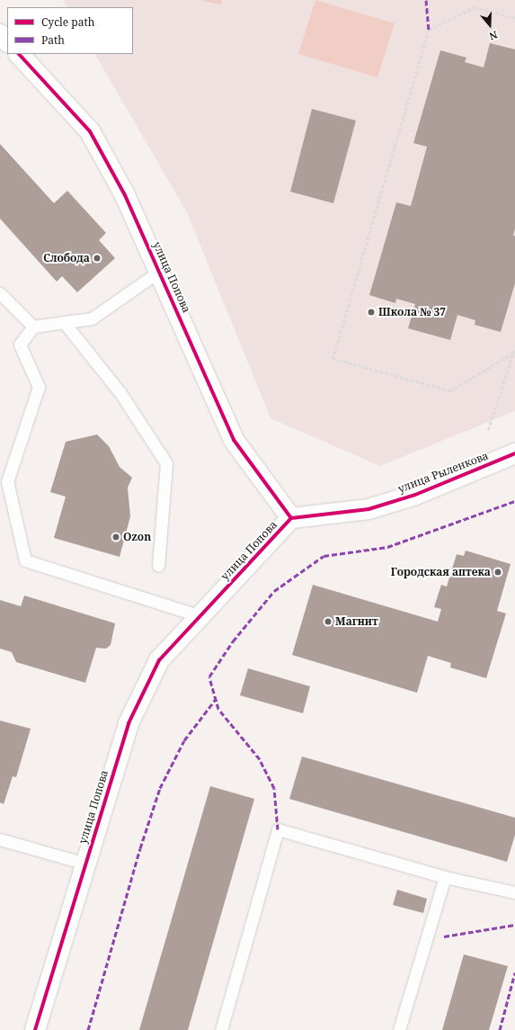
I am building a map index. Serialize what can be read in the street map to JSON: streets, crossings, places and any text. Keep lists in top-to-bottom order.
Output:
{
  "streets": {
    "street": ["улица Попова", "улица Рыленкова"]
  },
  "crossings": [
    ["улица Попова", "улица Рыленкова"]
  ],
  "places": [
    "Слобода",
    "Школа № 37",
    "Ozon",
    "Городская аптека",
    "Магнит"
  ],
  "legend": ["Cycle path", "Path"],
  "north": "bottom"
}
